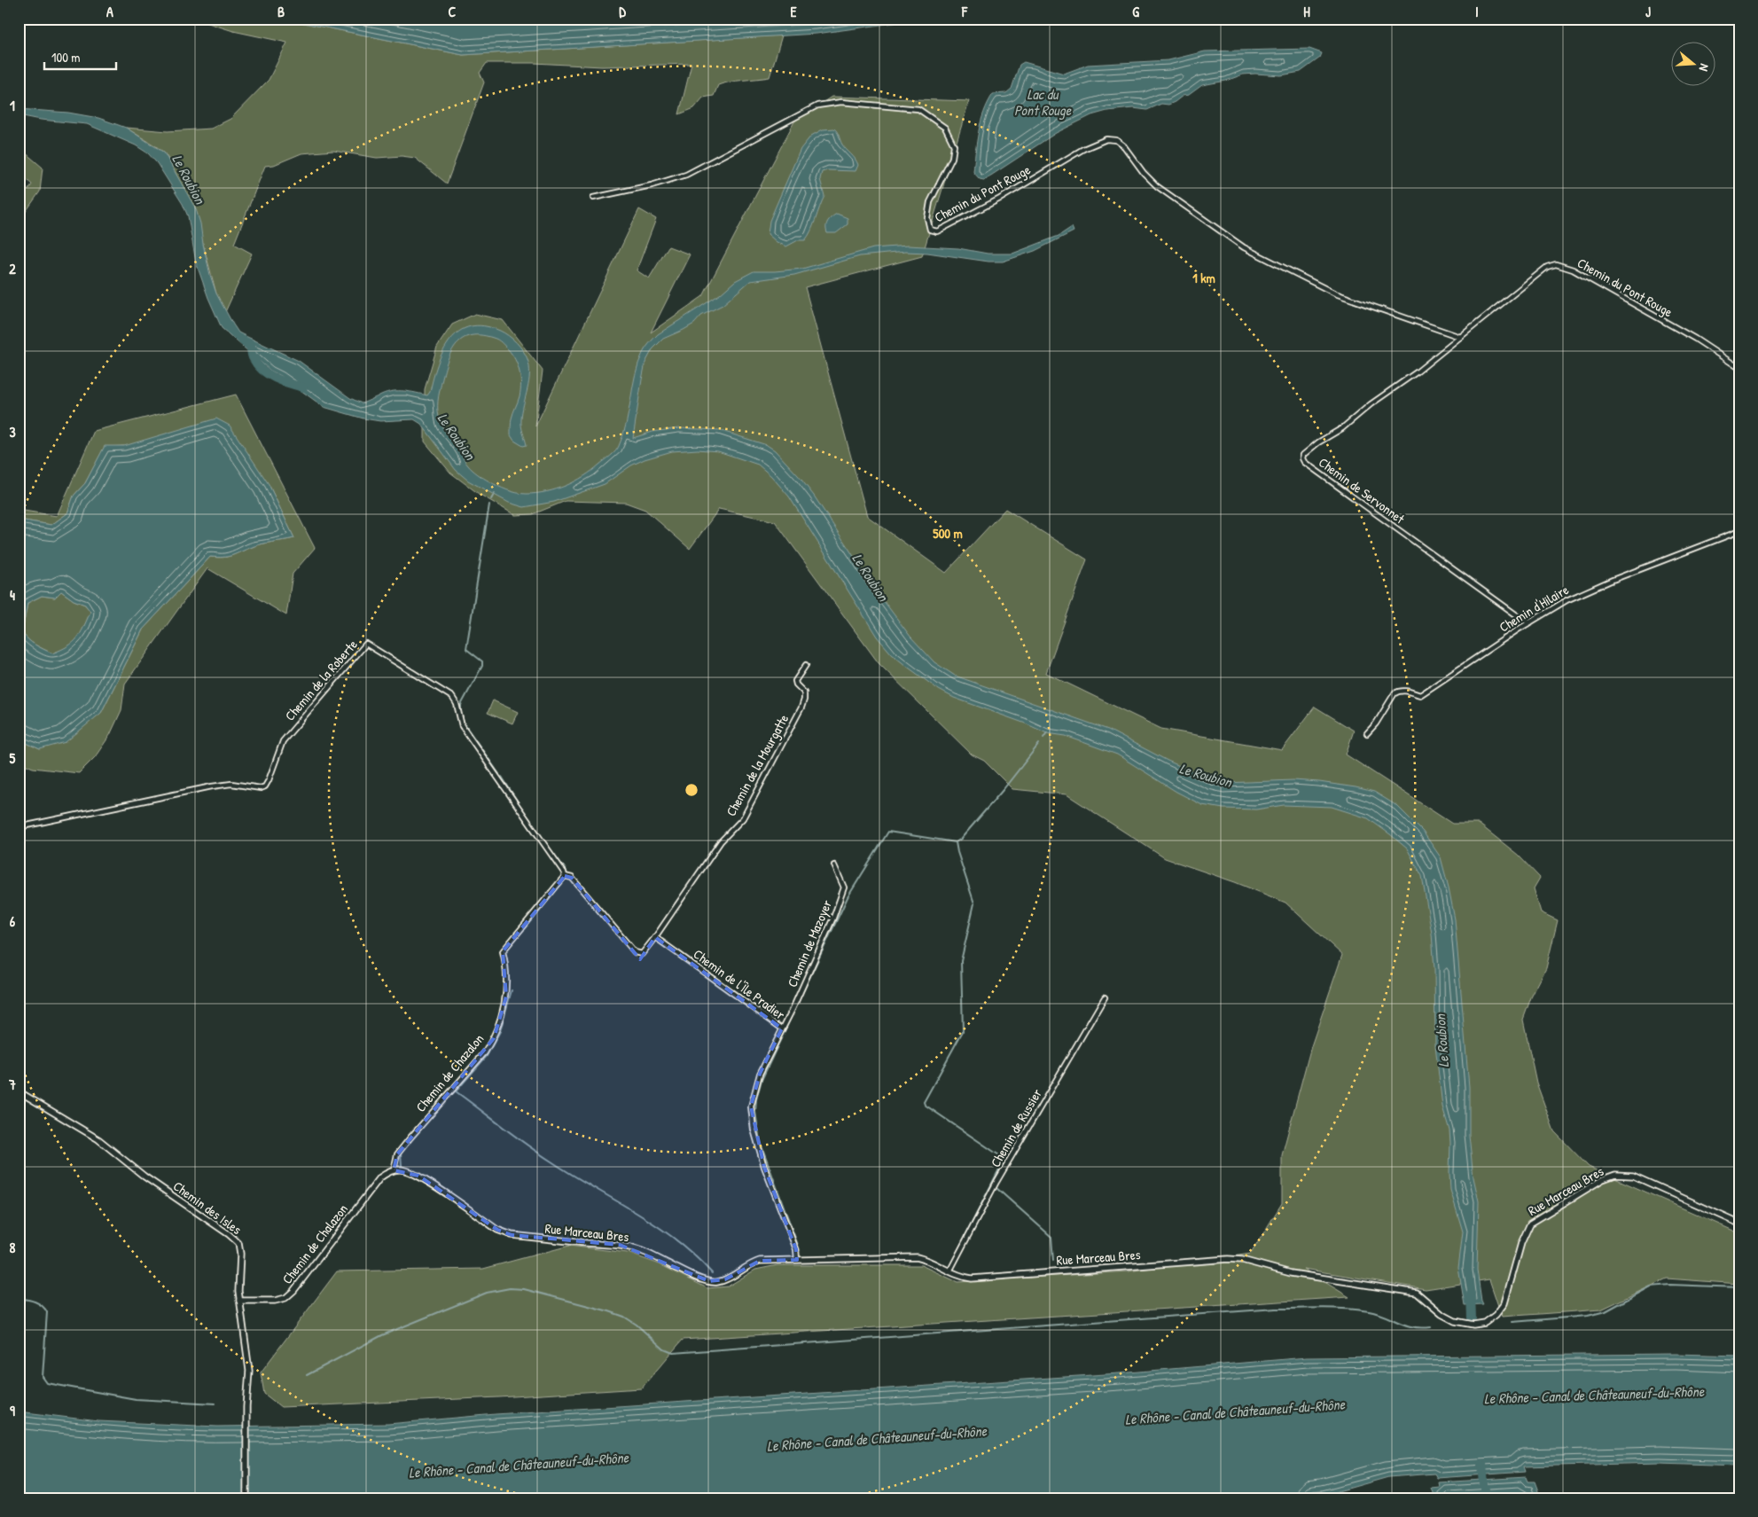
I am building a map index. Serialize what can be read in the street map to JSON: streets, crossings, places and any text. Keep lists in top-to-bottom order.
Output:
{
  "streets": {
    "street": [
      "Chemin du Pont Rouge",
      "Chemin de Servonnet",
      "Chemin d'Hilaire",
      "Chemin de la Roberte",
      "Chemin de la Mourgatte",
      "Chemin de Mazoyer",
      "Chemin de l'Île Pradier",
      "Chemin de Chazalon",
      "Chemin de Russier",
      "Rue Marceau Bres",
      "Chemin des Isles",
      "Chemin de Chalazon"
    ]
  },
  "crossings": [
    ["Chemin du Pont Rouge", "Chemin de Servonnet"],
    ["Chemin de Servonnet", "Chemin d'Hilaire"],
    ["Chemin de la Roberte", "Chemin de Chazalon"],
    ["Chemin de la Mourgatte", "Chemin de l'Île Pradier"],
    ["Chemin de Mazoyer", "Chemin de l'Île Pradier"],
    ["Chemin de l'Île Pradier", "Rue Marceau Bres"],
    ["Chemin de Chazalon", "Rue Marceau Bres"],
    ["Chemin de Chazalon", "Chemin de Chalazon"],
    ["Chemin de Russier", "Rue Marceau Bres"],
    ["Rue Marceau Bres", "Chemin de Chalazon"],
    ["Chemin des Isles", "Chemin de Chalazon"]
  ],
  "water": ["Lac du Pont Rouge", "Le Roubion", "Le Rhône - Canal de Châteauneuf-du-Rhône"],
  "scale_bar": "100 m",
  "north": "right",
  "grid": {
    "columns": [
      "A",
      "B",
      "C",
      "D",
      "E",
      "F",
      "G",
      "H",
      "I",
      "J"
    ],
    "rows": [
      "1",
      "2",
      "3",
      "4",
      "5",
      "6",
      "7",
      "8",
      "9"
    ]
  },
  "rings": ["1 km", "500 m"]
}
